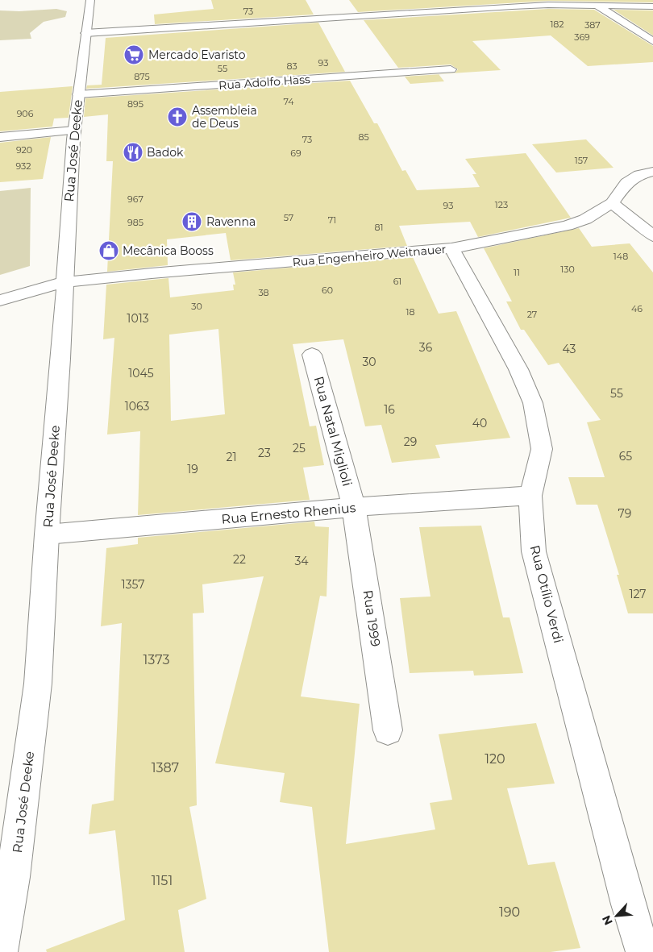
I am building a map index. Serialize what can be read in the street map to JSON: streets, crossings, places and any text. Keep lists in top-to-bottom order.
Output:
{
  "streets": {
    "street": [
      "Rua Adolfo Hass",
      "Rua José Deeke",
      "Rua Engenheiro Weitnauer",
      "Rua Natal Miglioli",
      "Rua Ernesto Rhenius",
      "Rua Otílio Verdi",
      "Rua 1999"
    ]
  },
  "crossings": [
    ["Rua Adolfo Hass", "Rua José Deeke"],
    ["Rua José Deeke", "Rua Engenheiro Weitnauer"],
    ["Rua José Deeke", "Rua Ernesto Rhenius"],
    ["Rua Engenheiro Weitnauer", "Rua Otílio Verdi"],
    ["Rua Natal Miglioli", "Rua Ernesto Rhenius"],
    ["Rua Natal Miglioli", "Rua 1999"],
    ["Rua Ernesto Rhenius", "Rua Otílio Verdi"],
    ["Rua Ernesto Rhenius", "Rua 1999"]
  ],
  "places": {
    "supermarket": ["Mercado Evaristo"],
    "church": ["Assembleia de Deus"],
    "restaurant": ["Badok"],
    "building": ["Ravenna"],
    "shop": ["Mecânica Booss"]
  },
  "house_numbers": [
    "73",
    "182",
    "387",
    "369",
    "93",
    "83",
    "55",
    "875",
    "74",
    "895",
    "906",
    "85",
    "73",
    "920",
    "69",
    "157",
    "932",
    "967",
    "123",
    "93",
    "57",
    "71",
    "985",
    "81",
    "148",
    "130",
    "11",
    "61",
    "60",
    "38",
    "30",
    "46",
    "18",
    "27",
    "1013",
    "36",
    "43",
    "30",
    "1045",
    "55",
    "1063",
    "16",
    "40",
    "29",
    "25",
    "23",
    "65",
    "21",
    "19",
    "79",
    "22",
    "34",
    "1357",
    "127",
    "1373",
    "120",
    "1387",
    "1151",
    "190"
  ],
  "north": "bottom left"
}
